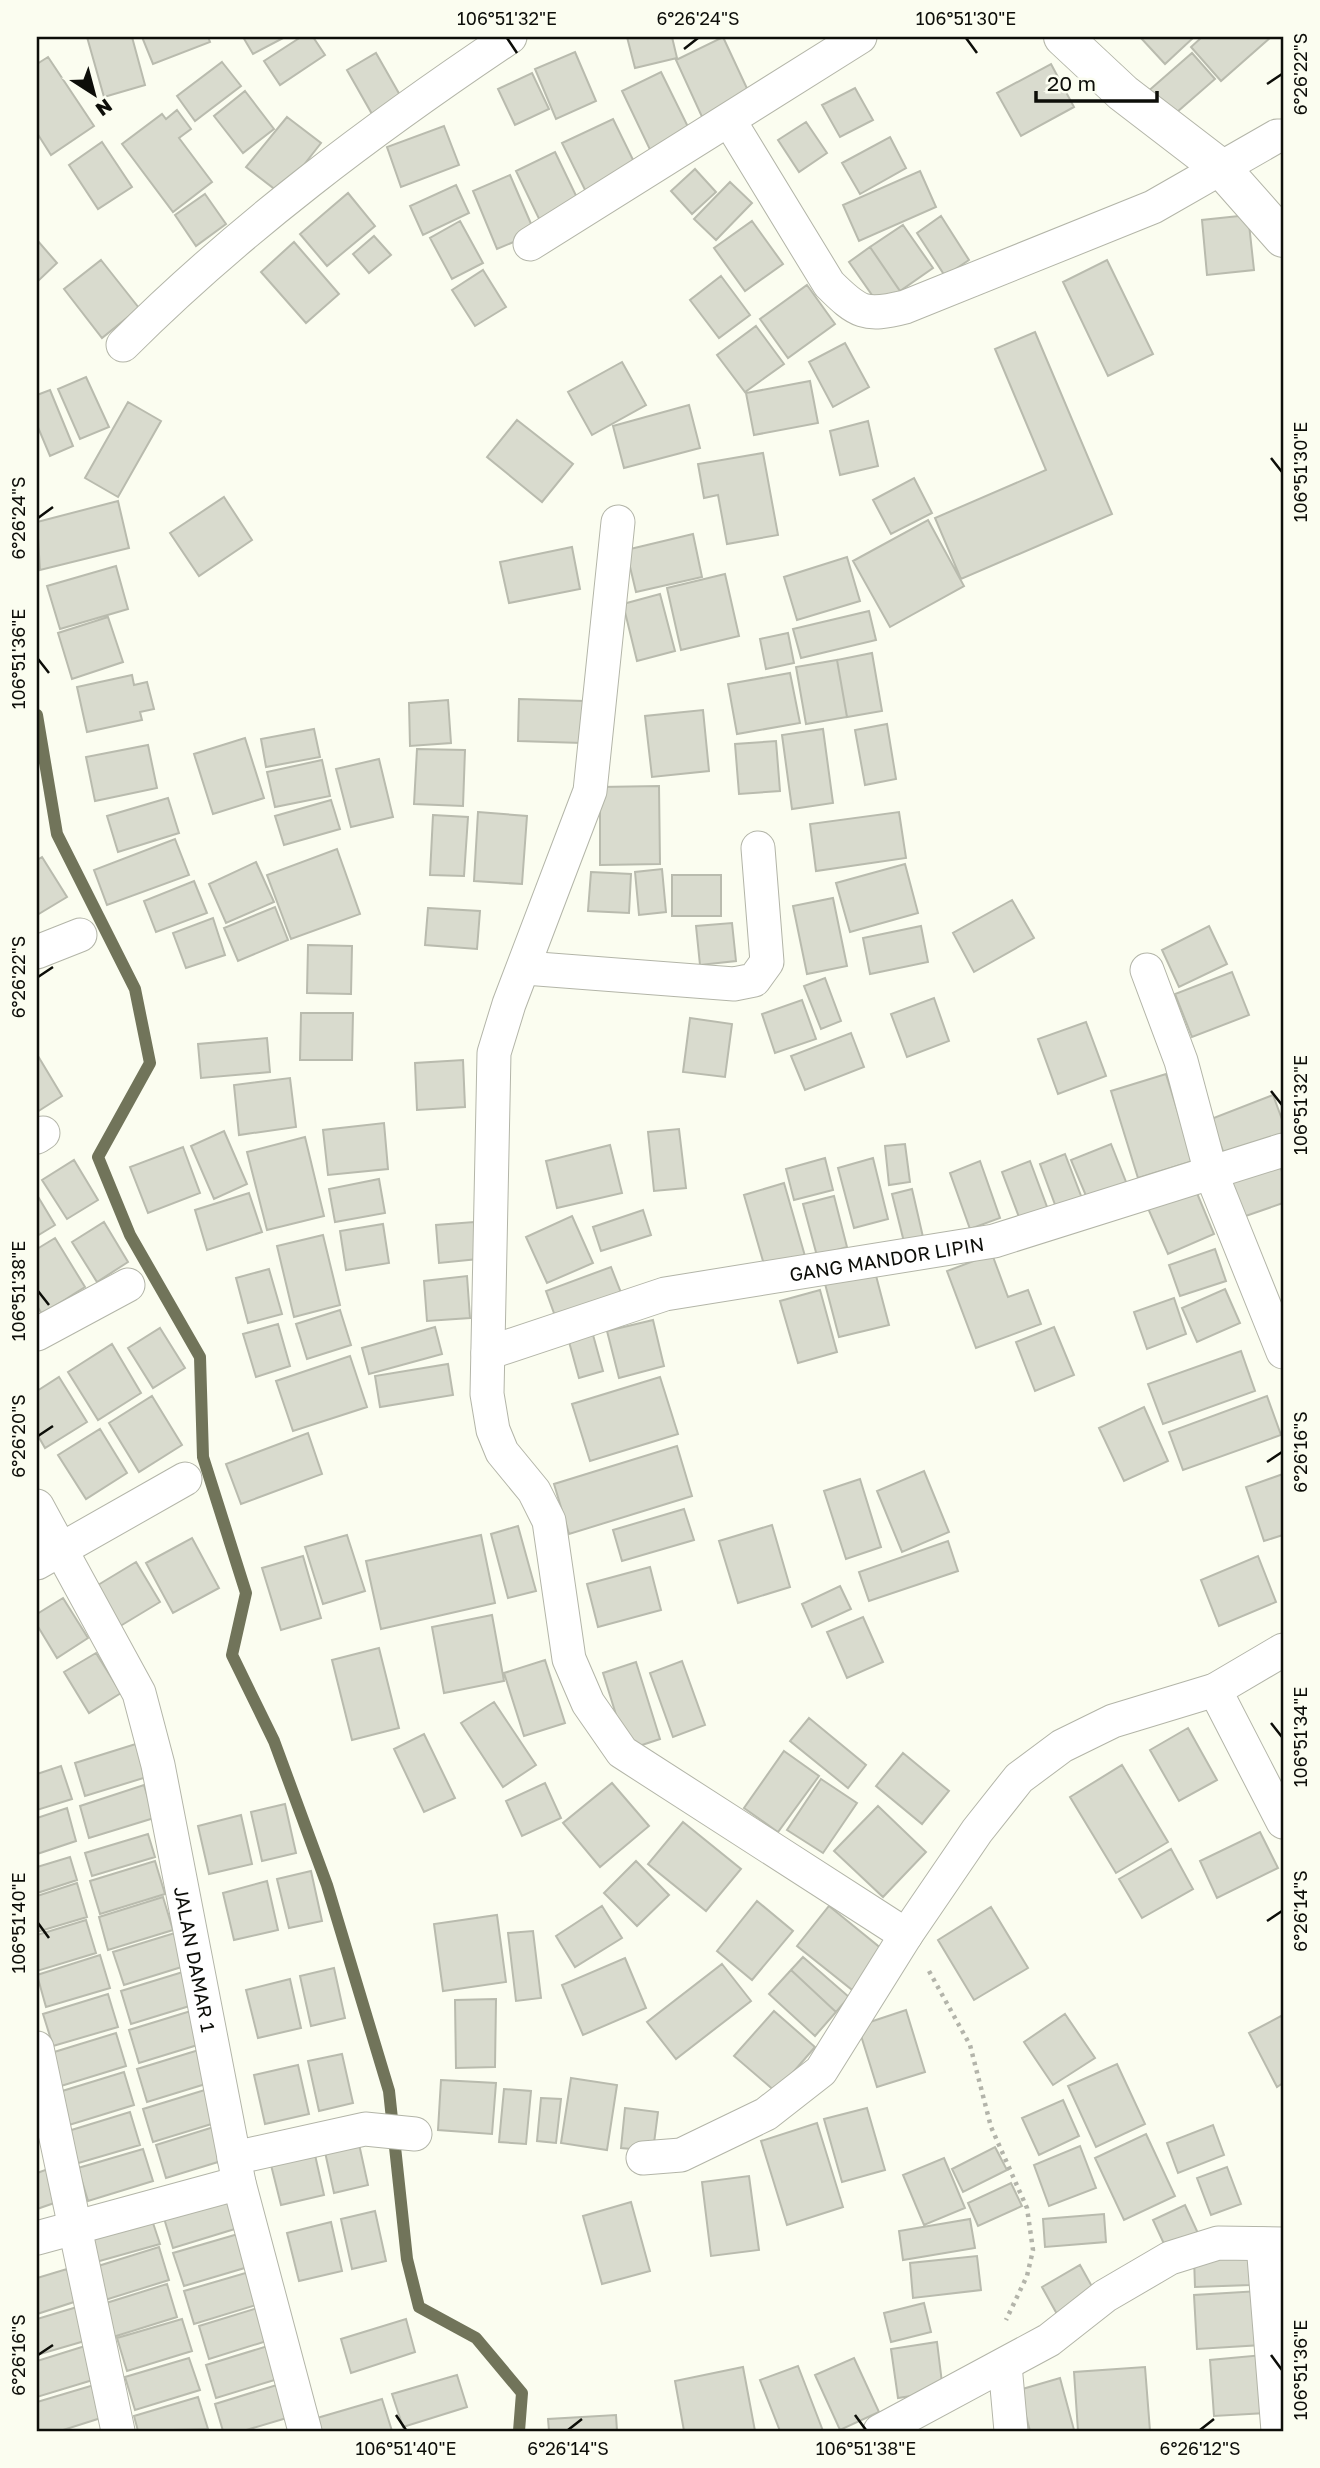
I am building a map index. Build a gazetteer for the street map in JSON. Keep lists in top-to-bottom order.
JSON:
{
  "streets": {
    "street": ["GANG MANDOR LIPIN", "JALAN DAMAR 1"]
  },
  "scale_bar": "20 m",
  "north": "bottom right",
  "coordinates": [
    "106°51'32\"E",
    "6°26'24\"S",
    "106°51'30\"E",
    "6°26'22\"S",
    "106°51'36\"E",
    "106°51'38\"E",
    "6°26'20\"S",
    "6°26'16\"S",
    "106°51'34\"E",
    "6°26'14\"S",
    "106°51'40\"E",
    "6°26'12\"S"
  ]
}
